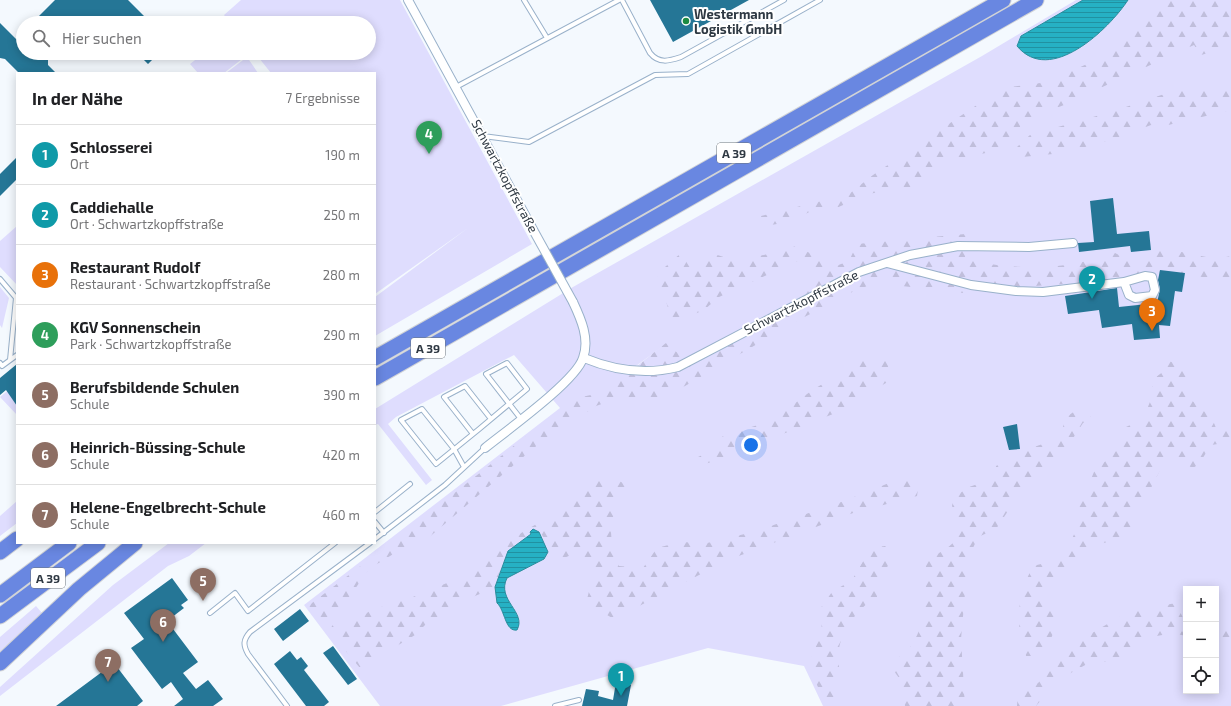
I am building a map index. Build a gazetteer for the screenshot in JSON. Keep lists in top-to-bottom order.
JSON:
{
  "streets": {
    "highway": ["A 39"],
    "street": ["Schwartzkopffstraße"]
  },
  "places": ["Westermann Logistik GmbH"],
  "page": {
    "search": "Hier suchen",
    "heading": ["In der Nähe", "7 Ergebnisse"],
    "pins": [
      "4",
      "2",
      "3",
      "5",
      "6",
      "7",
      "1"
    ],
    "list": [
      {
        "mark": "1",
        "name": "Schlosserei",
        "note": "Ort",
        "value": "190 m"
      },
      {
        "mark": "2",
        "name": "Caddiehalle",
        "note": "Ort · Schwartzkopffstraße",
        "value": "250 m"
      },
      {
        "mark": "3",
        "name": "Restaurant Rudolf",
        "note": "Restaurant · Schwartzkopffstraße",
        "value": "280 m"
      },
      {
        "mark": "4",
        "name": "KGV Sonnenschein",
        "note": "Park · Schwartzkopffstraße",
        "value": "290 m"
      },
      {
        "mark": "5",
        "name": "Berufsbildende Schulen",
        "note": "Schule",
        "value": "390 m"
      },
      {
        "mark": "6",
        "name": "Heinrich-Büssing-Schule",
        "note": "Schule",
        "value": "420 m"
      },
      {
        "mark": "7",
        "name": "Helene-Engelbrecht-Schule",
        "note": "Schule",
        "value": "460 m"
      }
    ],
    "map_buttons": ["+", "−"]
  }
}
